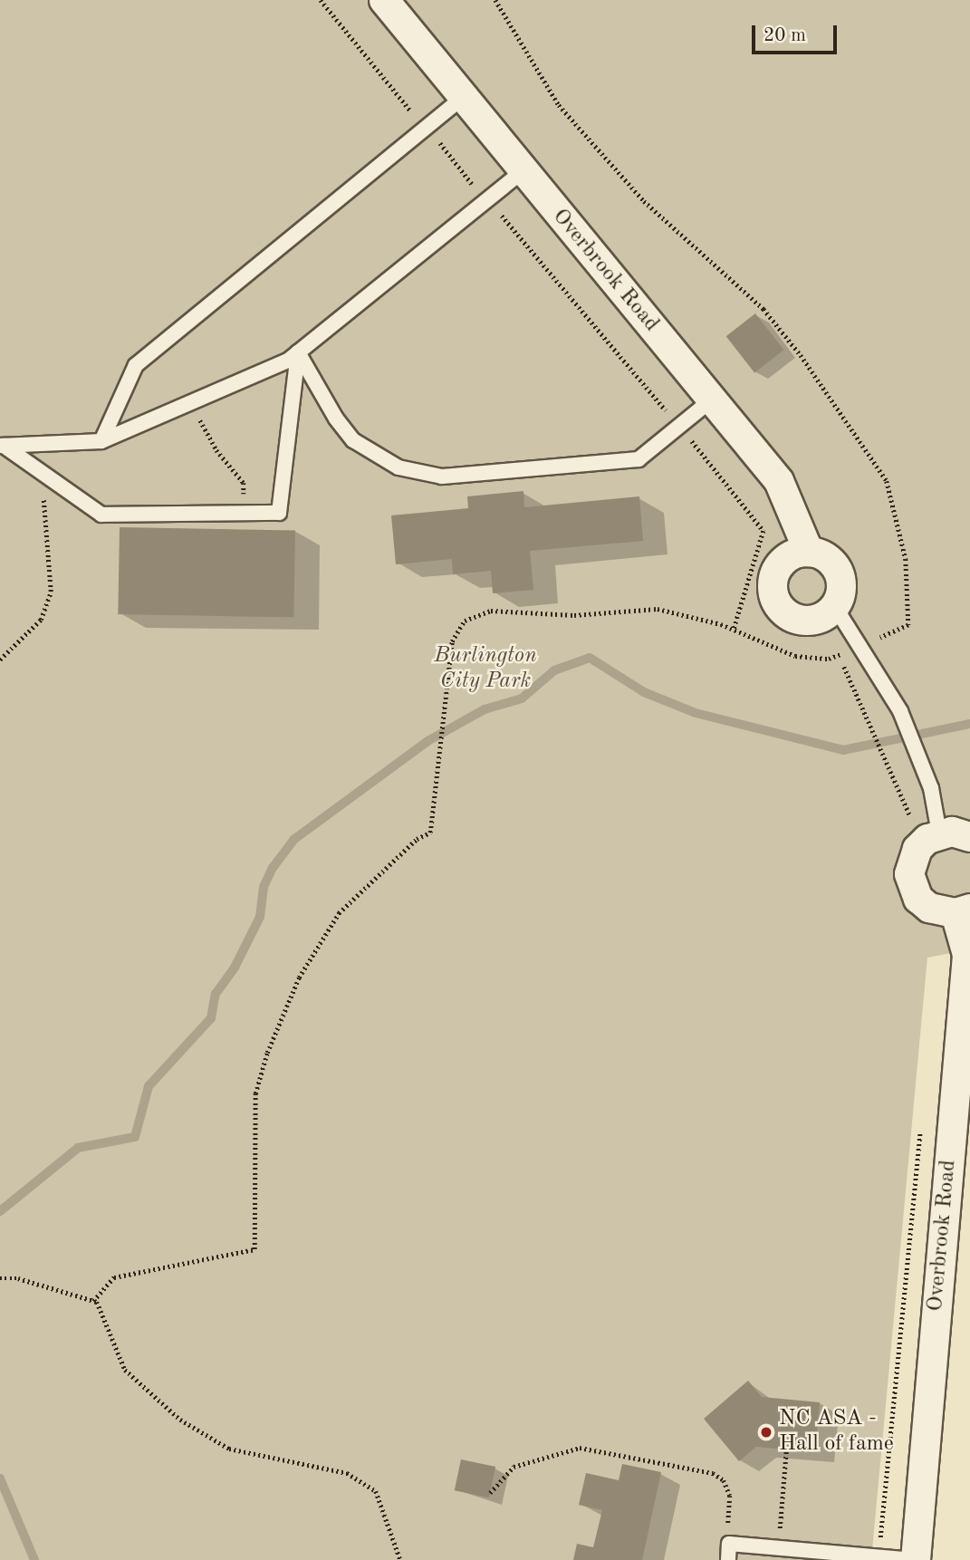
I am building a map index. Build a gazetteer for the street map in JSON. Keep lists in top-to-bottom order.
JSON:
{
  "streets": {
    "street": ["Overbrook Road"]
  },
  "parks": ["Burlington City Park"],
  "places": ["NC ASA - Hall of fame"],
  "scale_bar": "20 m"
}
